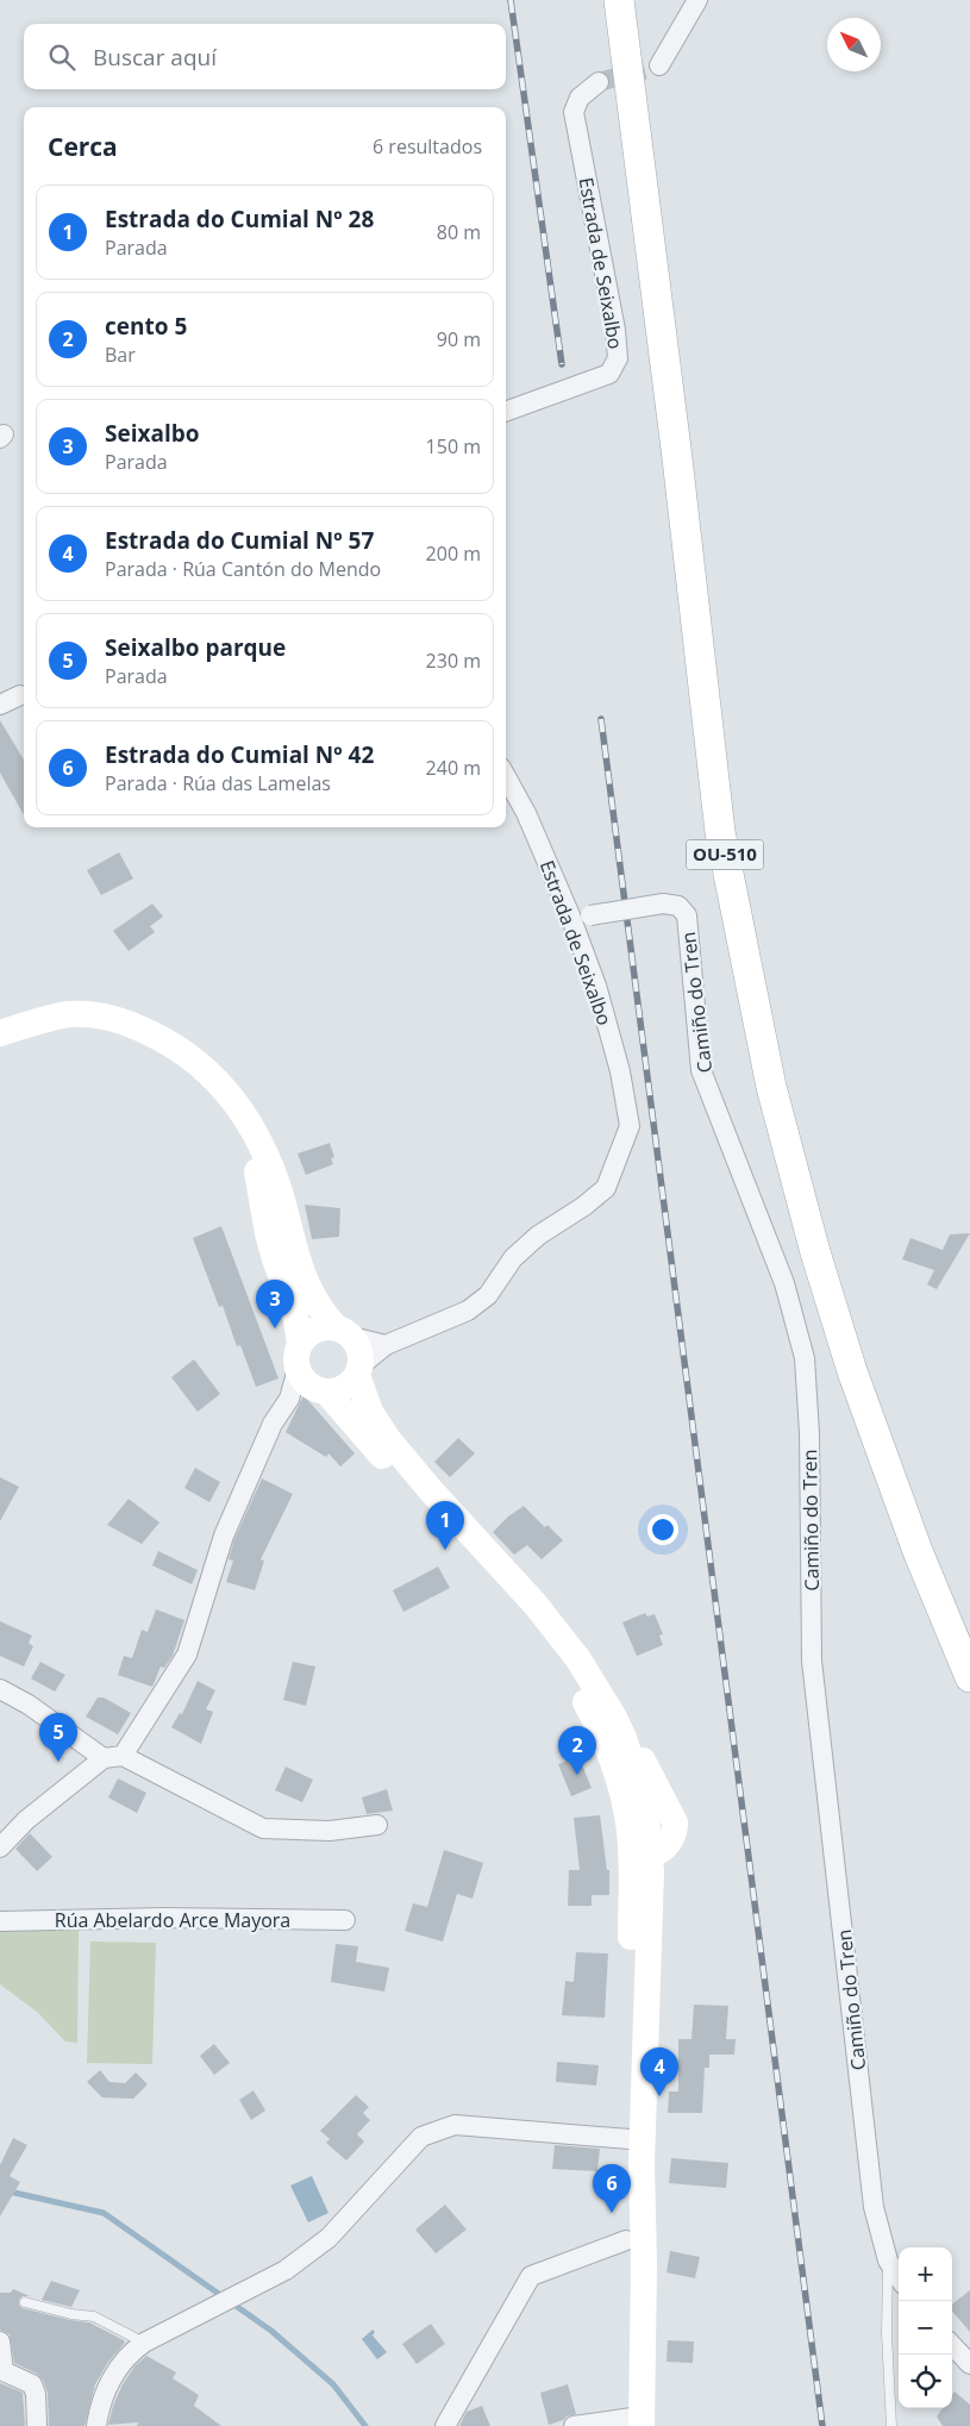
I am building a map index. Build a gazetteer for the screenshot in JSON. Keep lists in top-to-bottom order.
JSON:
{
  "streets": {
    "main road": ["OU-510"],
    "street": ["Estrada de Seixalbo", "Camiño do Tren", "Rúa Abelardo Arce Mayora"]
  },
  "crossings": [
    ["Estrada de Seixalbo", "Camiño do Tren"]
  ],
  "north": "top left",
  "page": {
    "search": "Buscar aquí",
    "heading": ["Cerca", "6 resultados"],
    "list": [
      {
        "mark": "1",
        "name": "Estrada do Cumial Nº 28",
        "note": "Parada",
        "value": "80 m"
      },
      {
        "mark": "2",
        "name": "cento 5",
        "note": "Bar",
        "value": "90 m"
      },
      {
        "mark": "3",
        "name": "Seixalbo",
        "note": "Parada",
        "value": "150 m"
      },
      {
        "mark": "4",
        "name": "Estrada do Cumial Nº 57",
        "note": "Parada · Rúa Cantón do Mendo",
        "value": "200 m"
      },
      {
        "mark": "5",
        "name": "Seixalbo parque",
        "note": "Parada",
        "value": "230 m"
      },
      {
        "mark": "6",
        "name": "Estrada do Cumial Nº 42",
        "note": "Parada · Rúa das Lamelas",
        "value": "240 m"
      }
    ],
    "pins": [
      "3",
      "1",
      "5",
      "2",
      "4",
      "6"
    ],
    "map_buttons": ["+", "−"]
  }
}
